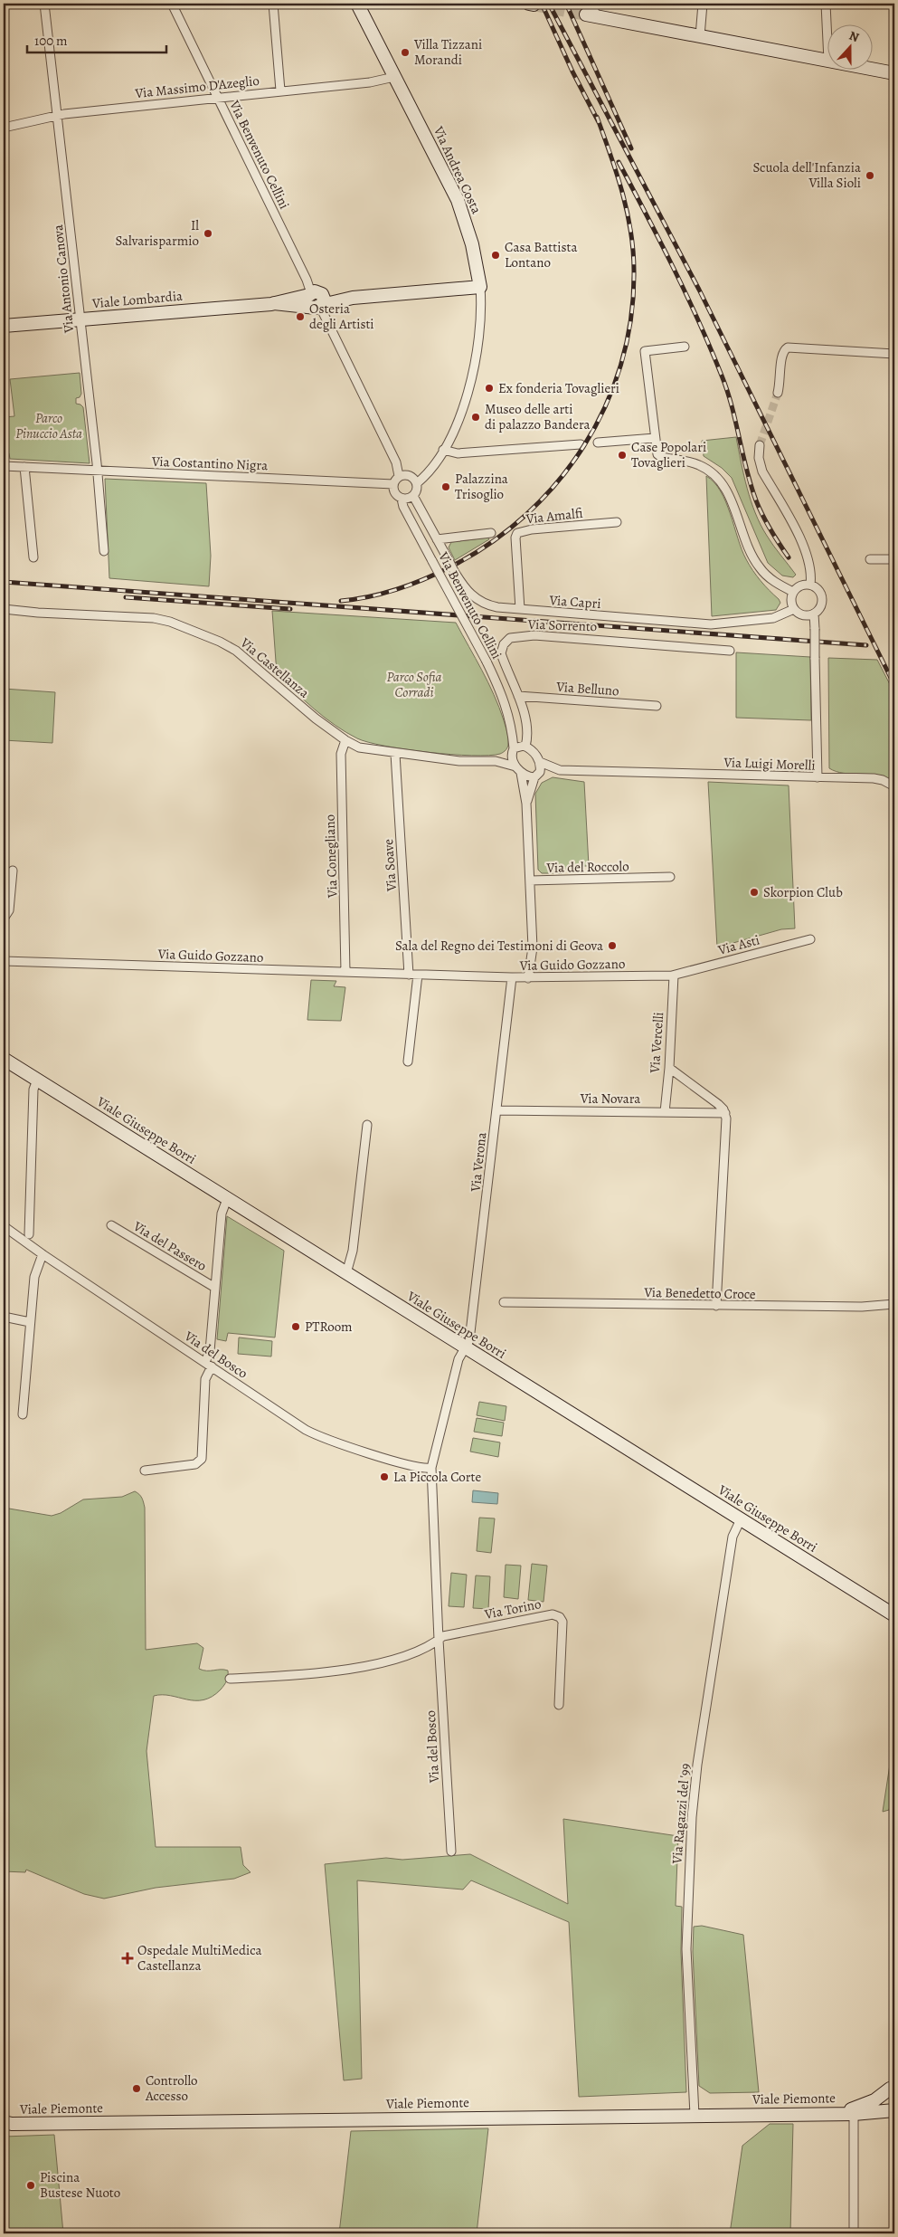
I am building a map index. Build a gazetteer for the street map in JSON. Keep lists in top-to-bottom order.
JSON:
{
  "streets": {
    "street": [
      "Via Massimo D'Azeglio",
      "Via Benvenuto Cellini",
      "Via Andrea Costa",
      "Via Antonio Canova",
      "Viale Lombardia",
      "Via Costantino Nigra",
      "Via Amalfi",
      "Via Capri",
      "Via Sorrento",
      "Via Castellanza",
      "Via Belluno",
      "Via Luigi Morelli",
      "Via Conegliano",
      "Via Soave",
      "Via del Roccolo",
      "Via Asti",
      "Via Guido Gozzano",
      "Via Vercelli",
      "Via Novara",
      "Viale Giuseppe Borri",
      "Via Verona",
      "Via del Passero",
      "Via Benedetto Croce",
      "Via del Bosco",
      "Via Torino",
      "Via Ragazzi del '99",
      "Viale Piemonte"
    ]
  },
  "crossings": [
    ["Via Massimo D'Azeglio", "Via Benvenuto Cellini"],
    ["Via Massimo D'Azeglio", "Via Andrea Costa"],
    ["Via Massimo D'Azeglio", "Via Antonio Canova"],
    ["Via Benvenuto Cellini", "Via Andrea Costa"],
    ["Via Benvenuto Cellini", "Viale Lombardia"],
    ["Via Benvenuto Cellini", "Via Costantino Nigra"],
    ["Via Benvenuto Cellini", "Via Capri"],
    ["Via Benvenuto Cellini", "Via Sorrento"],
    ["Via Benvenuto Cellini", "Via Castellanza"],
    ["Via Benvenuto Cellini", "Via del Roccolo"],
    ["Via Andrea Costa", "Viale Lombardia"],
    ["Via Andrea Costa", "Via Costantino Nigra"],
    ["Via Andrea Costa", "Via Capri"],
    ["Via Antonio Canova", "Viale Lombardia"],
    ["Via Antonio Canova", "Via Costantino Nigra"],
    ["Via Costantino Nigra", "Via Capri"],
    ["Via Amalfi", "Via Capri"],
    ["Via Sorrento", "Via Castellanza"],
    ["Via Sorrento", "Via Belluno"],
    ["Via Castellanza", "Via Conegliano"],
    ["Via Castellanza", "Via Soave"],
    ["Via Castellanza", "Via del Roccolo"],
    ["Via Conegliano", "Via Guido Gozzano"],
    ["Via Soave", "Via Guido Gozzano"],
    ["Via Asti", "Via Guido Gozzano"],
    ["Via Asti", "Via Vercelli"],
    ["Via Guido Gozzano", "Via Vercelli"],
    ["Via Guido Gozzano", "Via Verona"],
    ["Via Vercelli", "Via Novara"],
    ["Via Novara", "Via Verona"],
    ["Viale Giuseppe Borri", "Via Verona"],
    ["Viale Giuseppe Borri", "Via del Passero"],
    ["Viale Giuseppe Borri", "Via del Bosco"],
    ["Viale Giuseppe Borri", "Via Ragazzi del '99"],
    ["Via Verona", "Via del Bosco"],
    ["Via del Passero", "Via del Bosco"],
    ["Via del Bosco", "Via Torino"],
    ["Via Ragazzi del '99", "Viale Piemonte"]
  ],
  "parks": ["Parco Pinuccio Asta", "Parco Sofia Corradi"],
  "places": {
    "other": [
      "Villa Tizzani Morandi",
      "Scuola dell'Infanzia Villa Sioli",
      "Il Salvarisparmio",
      "Casa Battista Lontano",
      "Osteria degli Artisti",
      "Ex fonderia Tovaglieri",
      "Museo delle arti di palazzo Bandera",
      "Case Popolari Tovaglieri",
      "Palazzina Trisoglio",
      "Skorpion Club",
      "Sala del Regno dei Testimoni di Geova",
      "PTRoom",
      "La Piccola Corte",
      "Controllo Accesso",
      "Piscina Bustese Nuoto"
    ],
    "health": ["Ospedale MultiMedica Castellanza"]
  },
  "scale_bar": "100 m",
  "north": "top"
}
